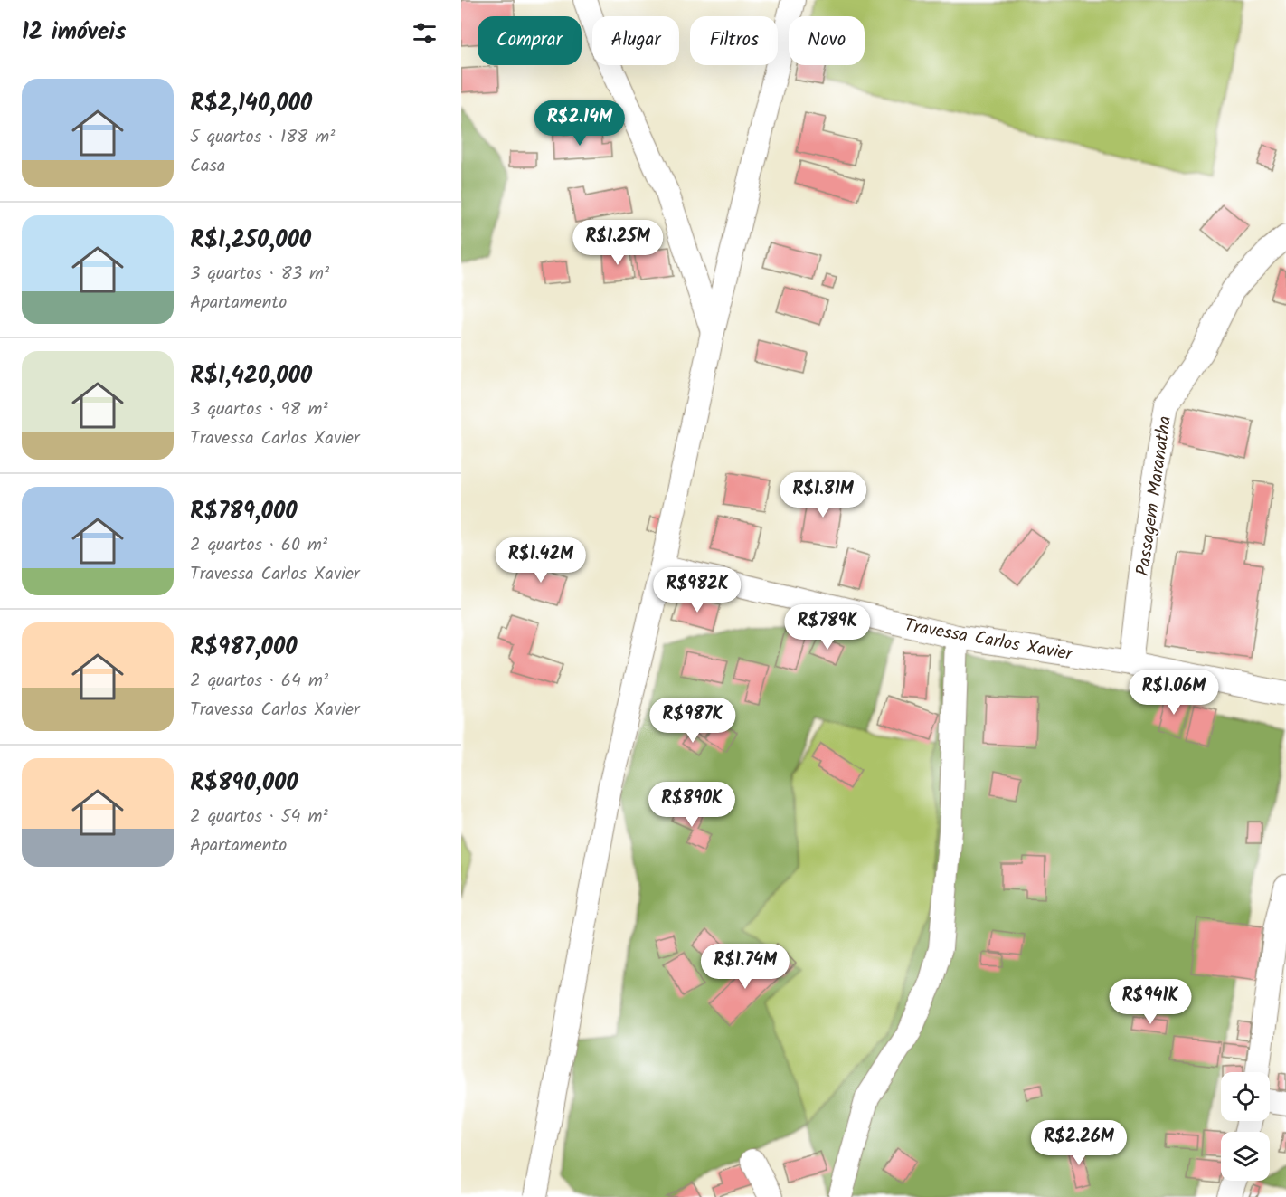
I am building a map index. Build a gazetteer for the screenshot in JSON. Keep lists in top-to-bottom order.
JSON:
{
  "streets": {
    "street": ["Passagem Maranatha", "Travessa Carlos Xavier"]
  },
  "crossings": [
    ["Passagem Maranatha", "Travessa Carlos Xavier"]
  ],
  "page": {
    "heading": "12 imóveis",
    "chip": [
      "Comprar",
      "Alugar",
      "Filtros",
      "Novo"
    ],
    "list": [
      {
        "name": "R$2,140,000",
        "note": "5 quartos · 188 m² · Casa"
      },
      {
        "name": "R$1,250,000",
        "note": "3 quartos · 83 m² · Apartamento"
      },
      {
        "name": "R$1,420,000",
        "note": "3 quartos · 98 m² · Travessa Carlos Xavier"
      },
      {
        "name": "R$789,000",
        "note": "2 quartos · 60 m² · Travessa Carlos Xavier"
      },
      {
        "name": "R$987,000",
        "note": "2 quartos · 64 m² · Travessa Carlos Xavier"
      },
      {
        "name": "R$890,000",
        "note": "2 quartos · 54 m² · Apartamento"
      }
    ],
    "price": [
      "R$2.14M",
      "R$1.25M",
      "R$1.81M",
      "R$1.42M",
      "R$982K",
      "R$789K",
      "R$1.06M",
      "R$987K",
      "R$890K",
      "R$1.74M",
      "R$941K",
      "R$2.26M"
    ]
  }
}
